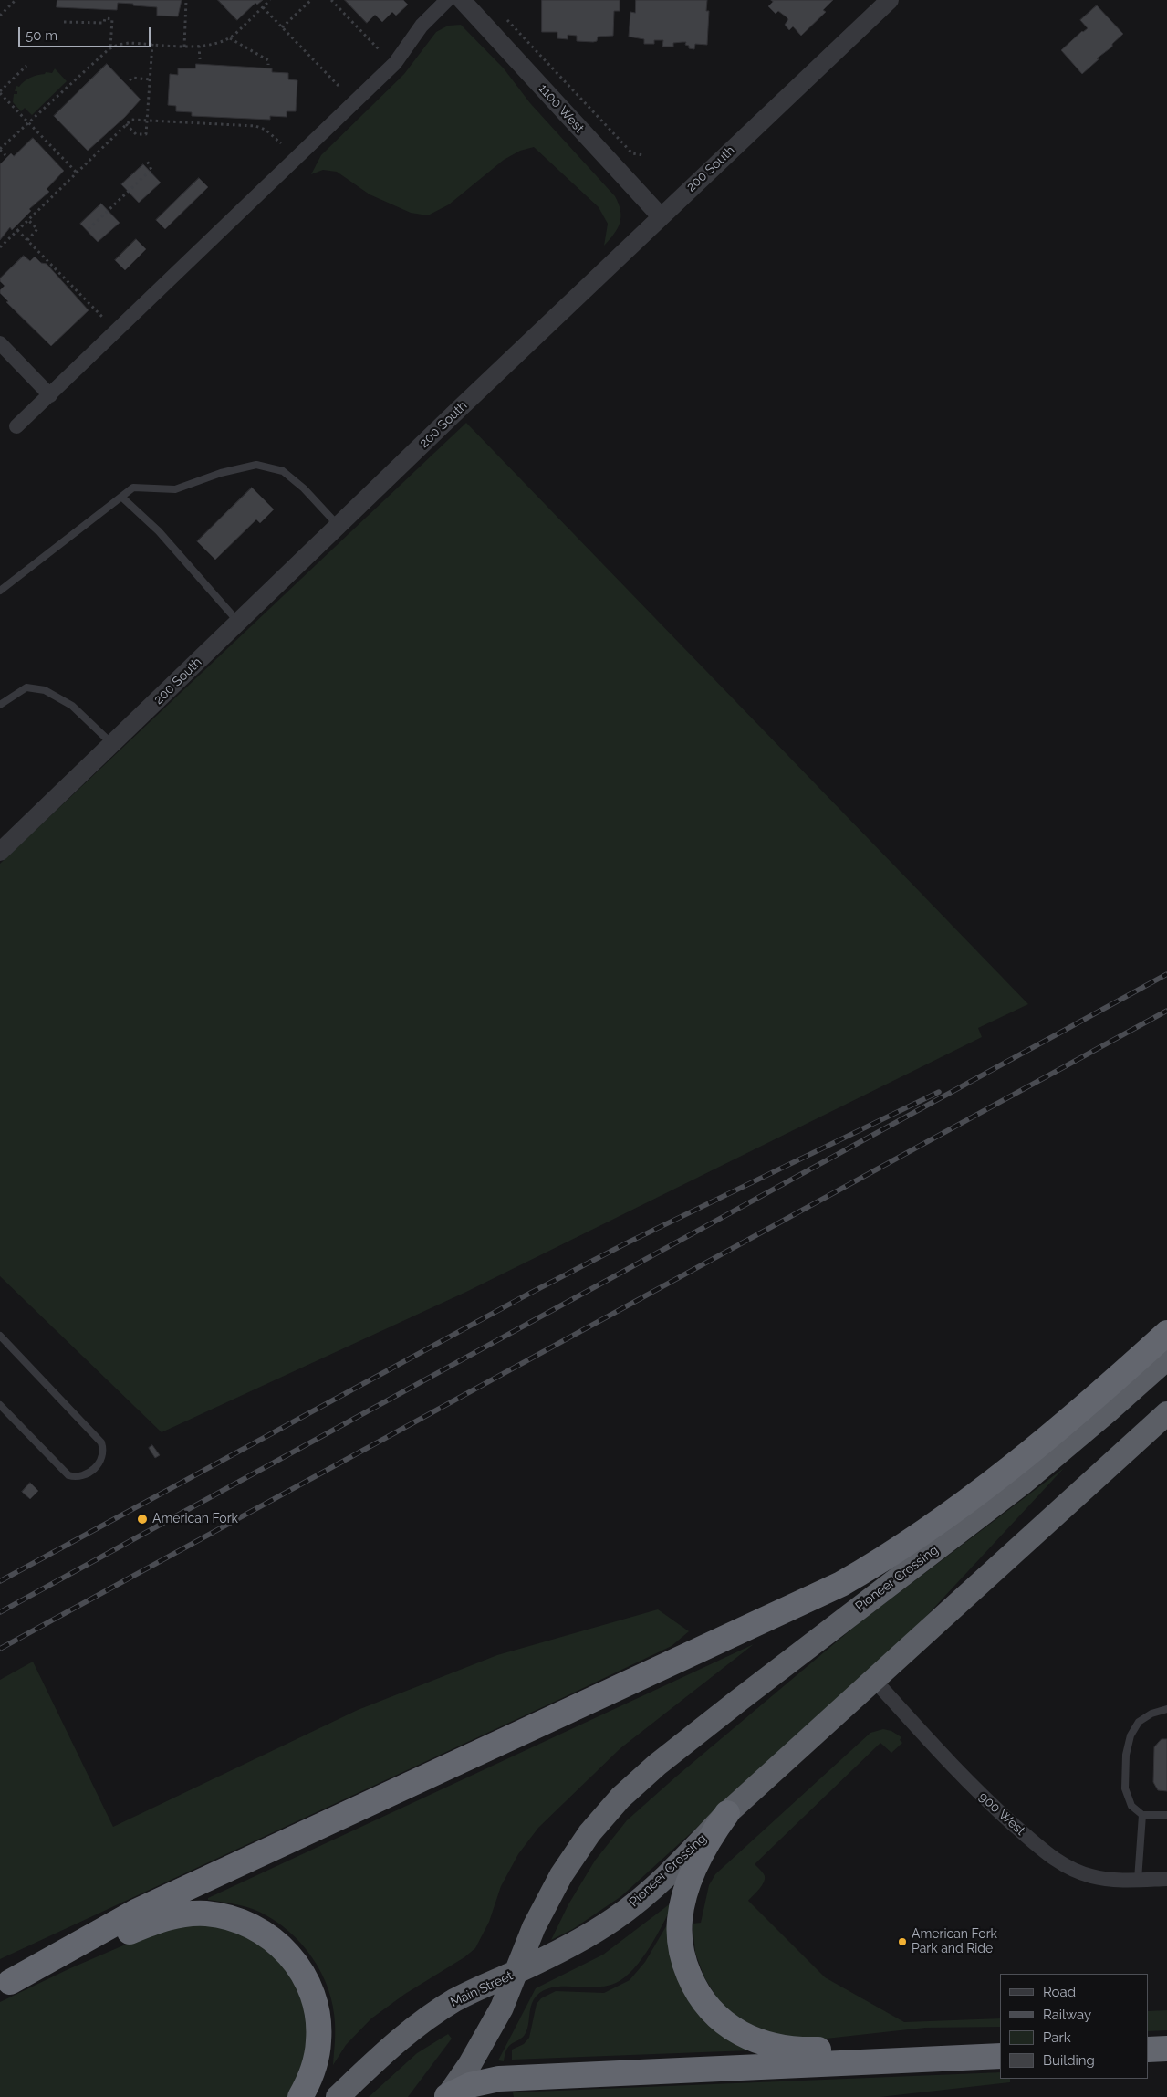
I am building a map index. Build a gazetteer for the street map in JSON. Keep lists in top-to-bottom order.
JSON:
{
  "streets": {
    "highway": ["Pioneer Crossing", "Main Street"],
    "street": ["1100 West", "200 South", "900 West"]
  },
  "crossings": [
    ["1100 West", "200 South"],
    ["Pioneer Crossing", "900 West"],
    ["Pioneer Crossing", "Main Street"]
  ],
  "places": ["American Fork", "American Fork Park and Ride"],
  "legend": [
    "Road",
    "Railway",
    "Park",
    "Building"
  ],
  "scale_bar": "50 m"
}
